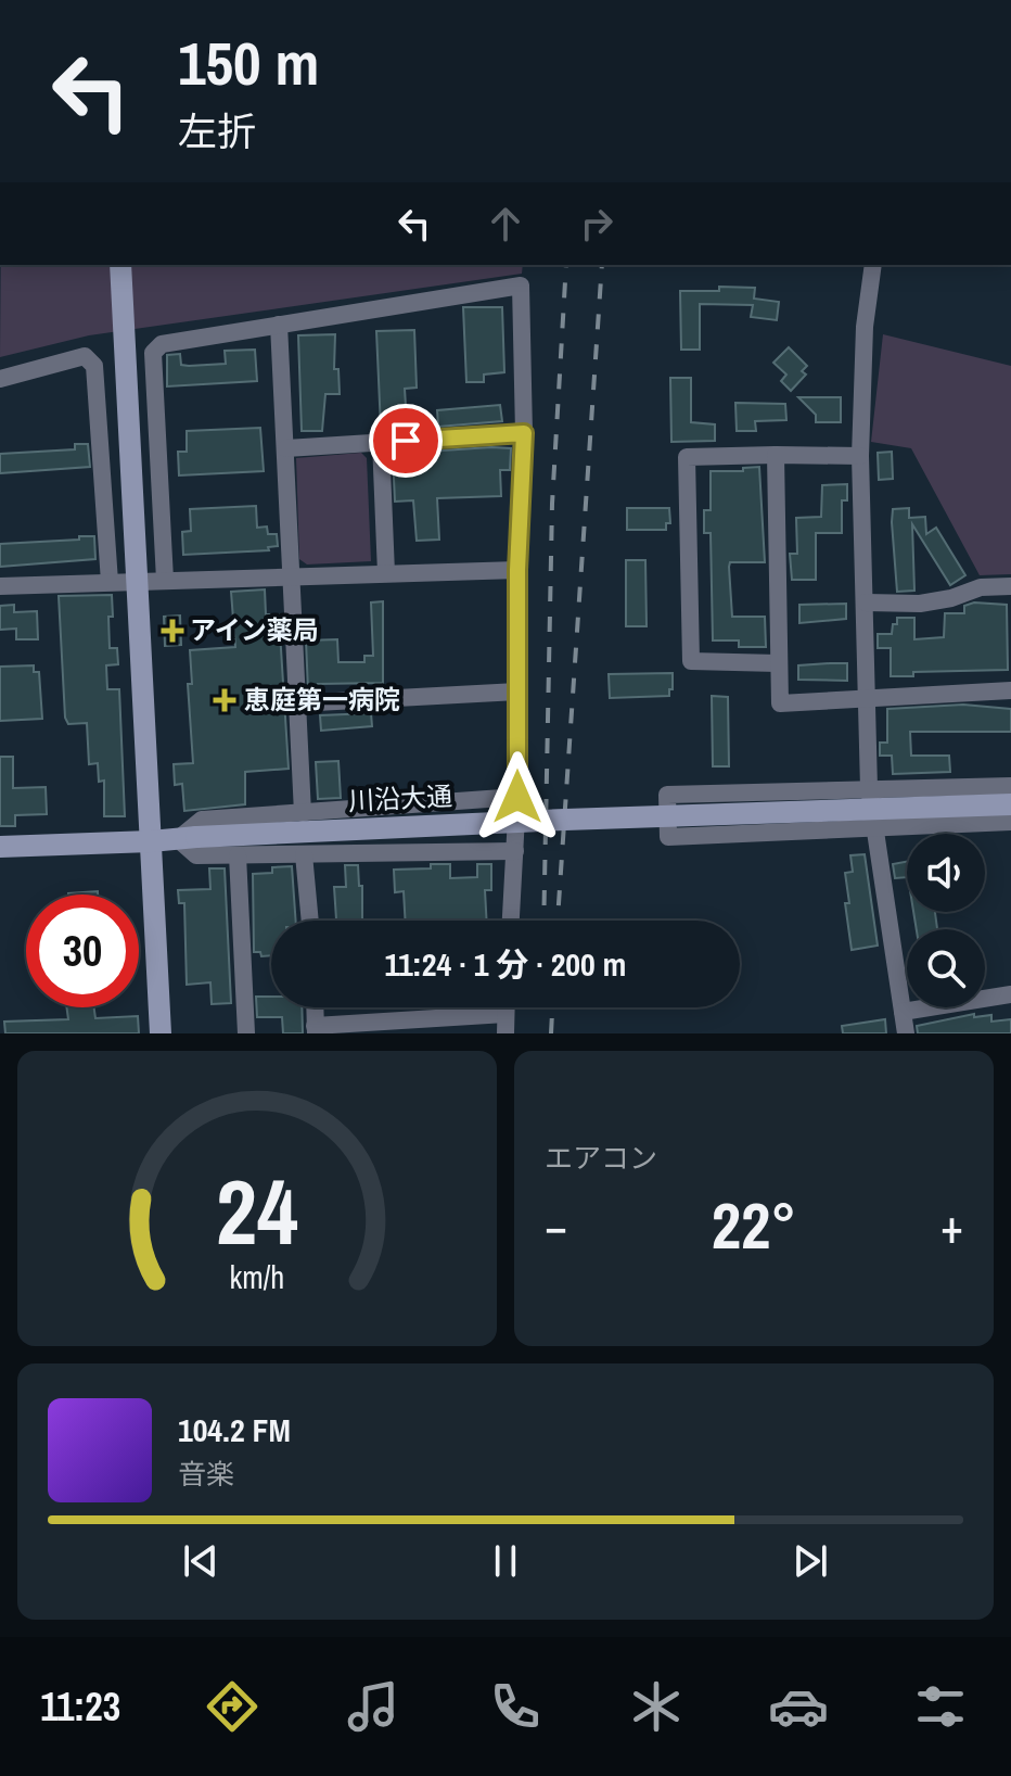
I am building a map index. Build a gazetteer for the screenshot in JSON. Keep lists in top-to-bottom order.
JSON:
{
  "streets": {
    "street": ["川沿大通"]
  },
  "places": {
    "health": ["アイン薬局", "恵庭第一病院"]
  },
  "page": {
    "turn": ["150 m", "左折"],
    "limit": "30",
    "trip": "11:24 · 1 分 · 200 m",
    "tile": "エアコン",
    "heat": ["−", "22°", "+"],
    "song": ["104.2 FM", "音楽"],
    "tabs": "11:23",
    "gauge": ["24", "km/h"]
  }
}
